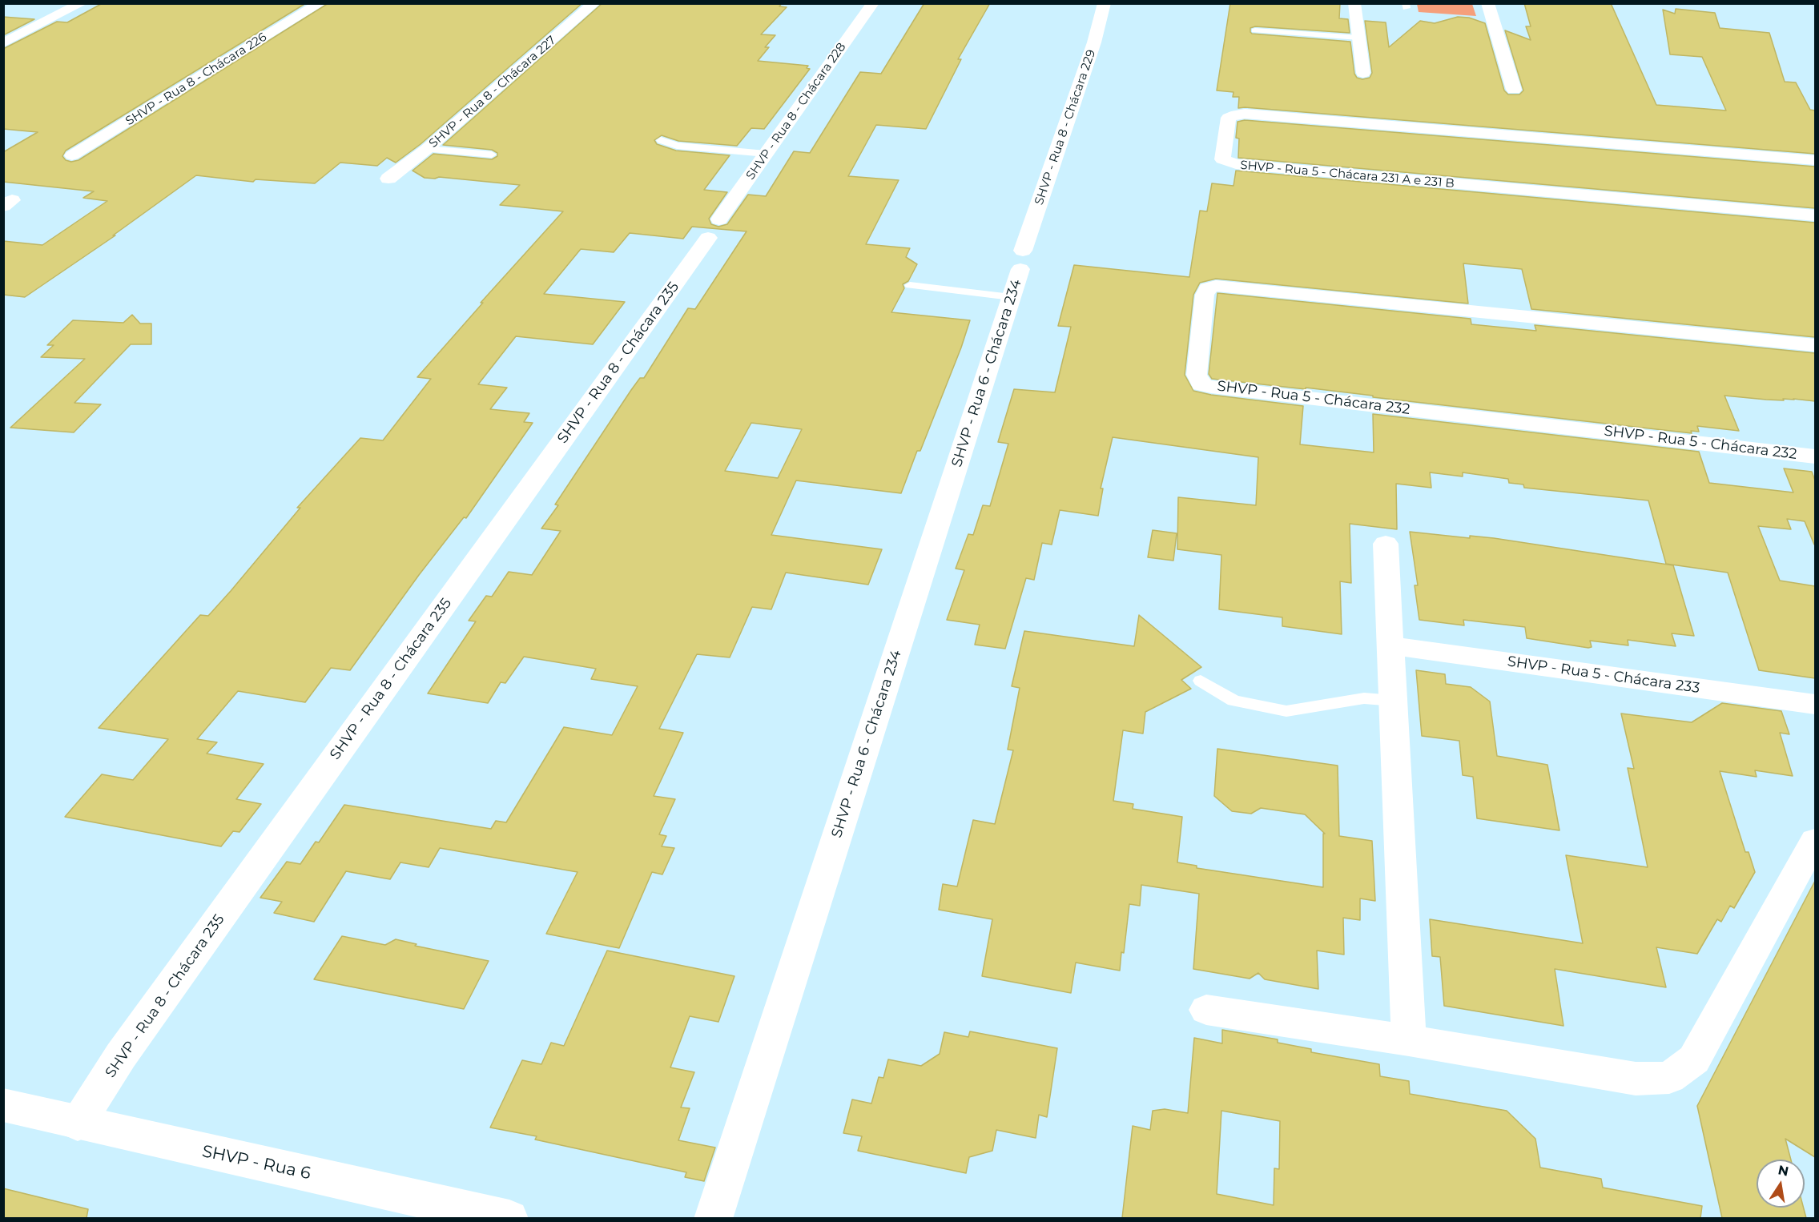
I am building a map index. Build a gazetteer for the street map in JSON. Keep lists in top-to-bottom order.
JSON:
{
  "streets": {
    "street": [
      "SHVP - Rua 8 - Chácara 226",
      "SHVP - Rua 8 - Chácara 227",
      "SHVP - Rua 8 - Chácara 228",
      "SHVP - Rua 8 - Chácara 229",
      "SHVP - Rua 5 - Chácara 231 A e 231 B",
      "SHVP - Rua 8 - Chácara 235",
      "SHVP - Rua 6 - Chácara 234",
      "SHVP - Rua 5 - Chácara 232",
      "SHVP - Rua 5 - Chácara 233",
      "SHVP - Rua 6"
    ]
  },
  "crossings": [
    ["SHVP - Rua 8 - Chácara 228", "SHVP - Rua 8 - Chácara 235"],
    ["SHVP - Rua 8 - Chácara 229", "SHVP - Rua 6 - Chácara 234"],
    ["SHVP - Rua 8 - Chácara 235", "SHVP - Rua 6"]
  ],
  "north": "top"
}
